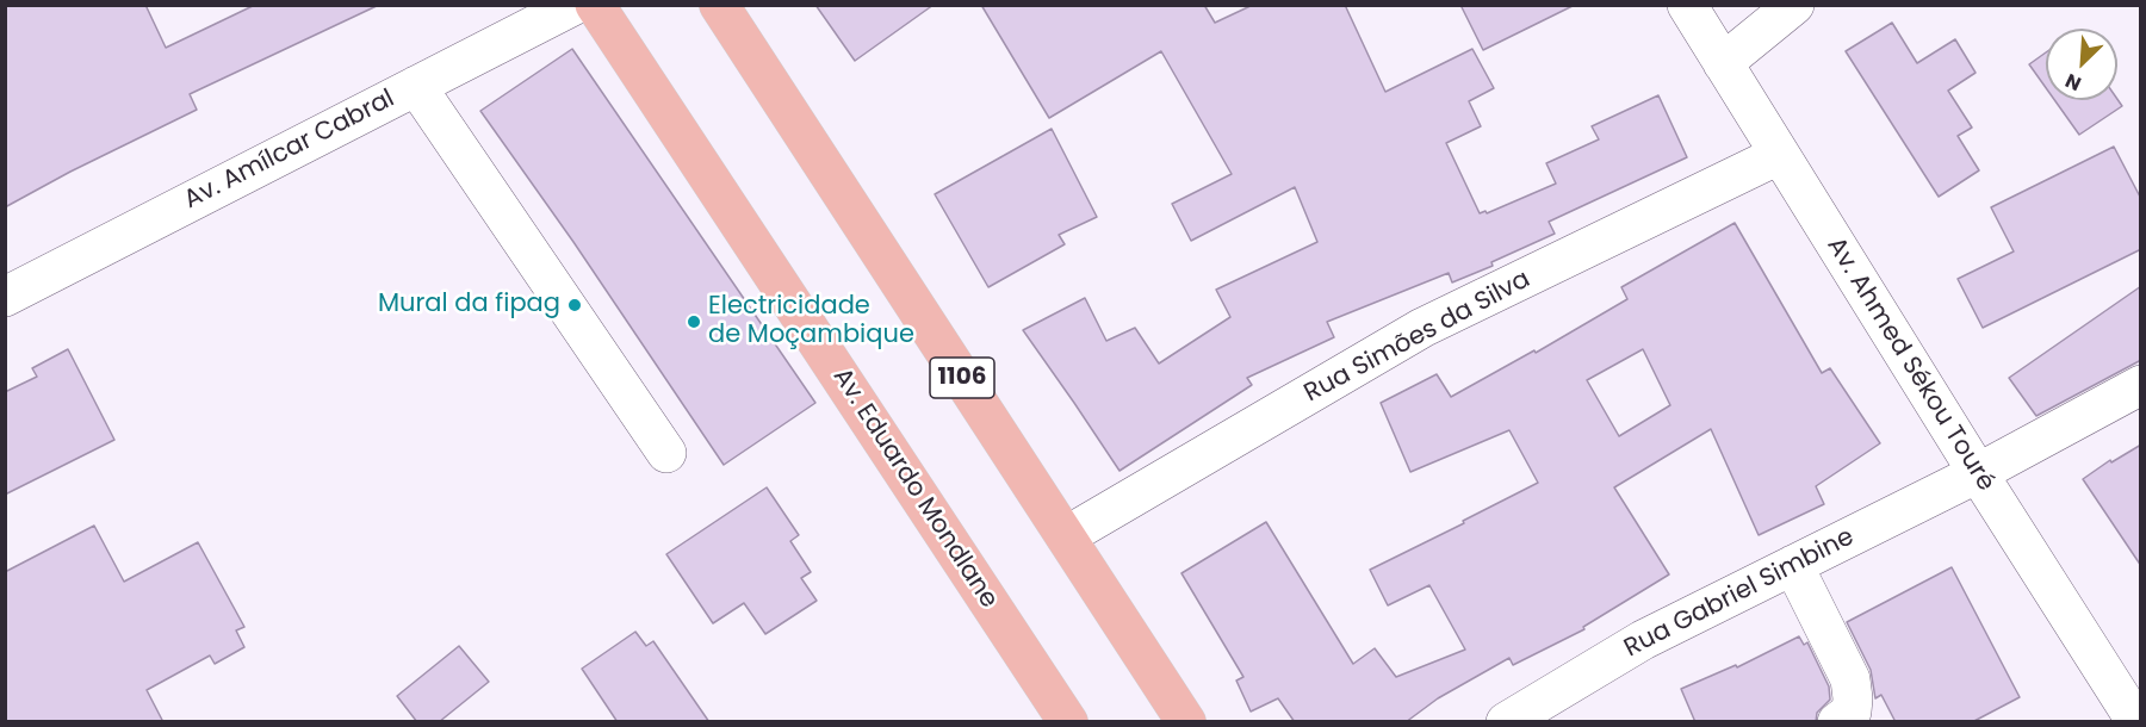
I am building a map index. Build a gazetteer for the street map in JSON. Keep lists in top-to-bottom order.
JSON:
{
  "streets": {
    "main road": ["1106", "Av. Eduardo Mondlane"],
    "street": [
      "Av. Amílcar Cabral",
      "Rua Simões da Silva",
      "Av. Ahmed Sékou Touré",
      "Rua Gabriel Simbine"
    ]
  },
  "crossings": [
    ["Rua Simões da Silva", "Av. Ahmed Sékou Touré"],
    ["Rua Simões da Silva", "1106"],
    ["Av. Ahmed Sékou Touré", "Rua Gabriel Simbine"]
  ],
  "places": ["Mural da fipag", "Electricidade de Moçambique"],
  "north": "bottom left"
}
